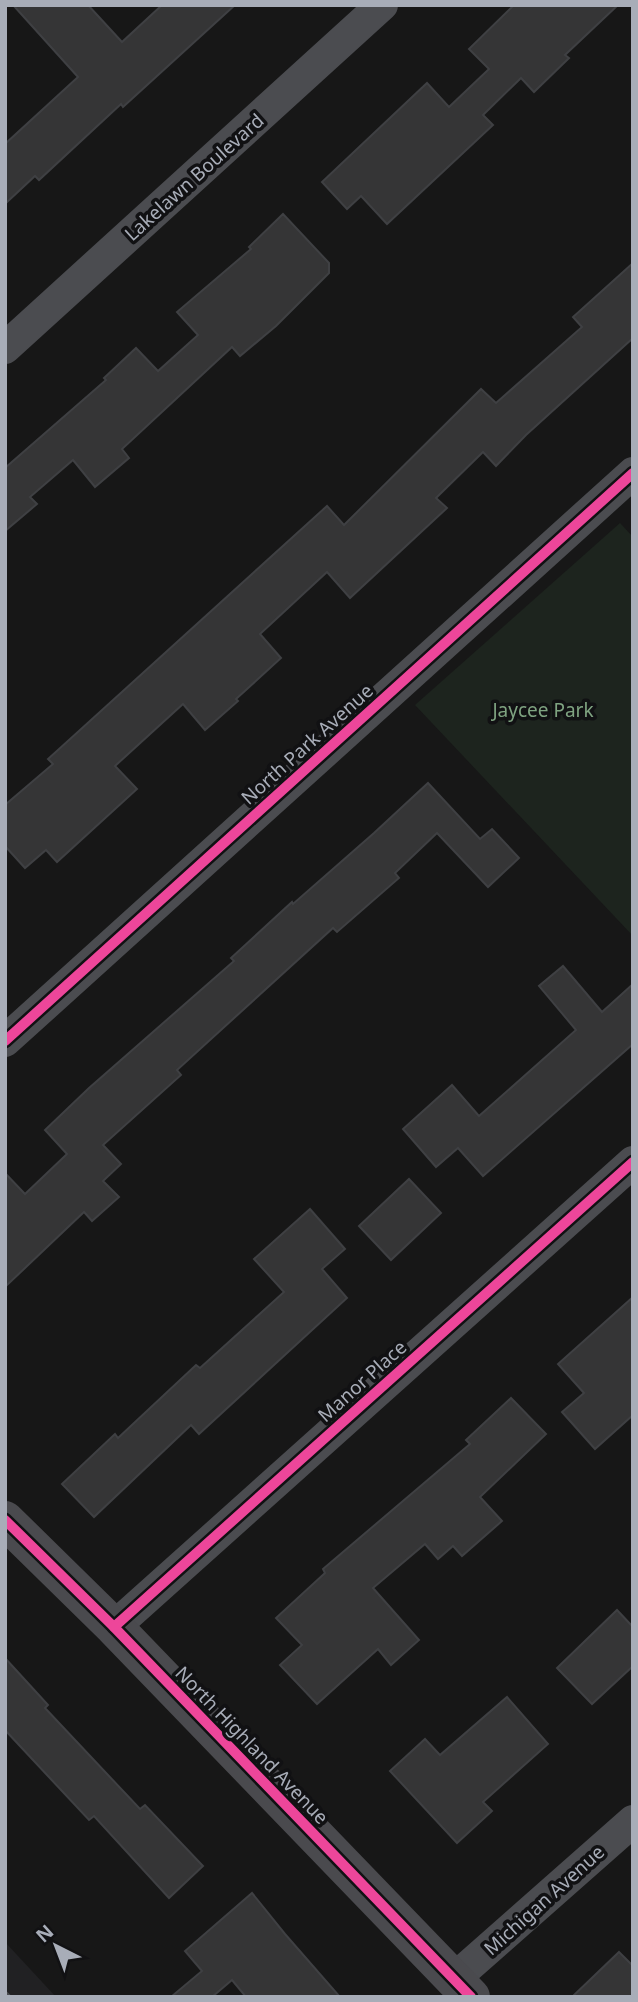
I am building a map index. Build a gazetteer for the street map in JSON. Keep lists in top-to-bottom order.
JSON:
{
  "streets": {
    "street": [
      "Lakelawn Boulevard",
      "North Park Avenue",
      "Manor Place",
      "North Highland Avenue",
      "Michigan Avenue"
    ]
  },
  "crossings": [
    ["Manor Place", "North Highland Avenue"],
    ["North Highland Avenue", "Michigan Avenue"]
  ],
  "parks": ["Jaycee Park"],
  "north": "top left"
}
